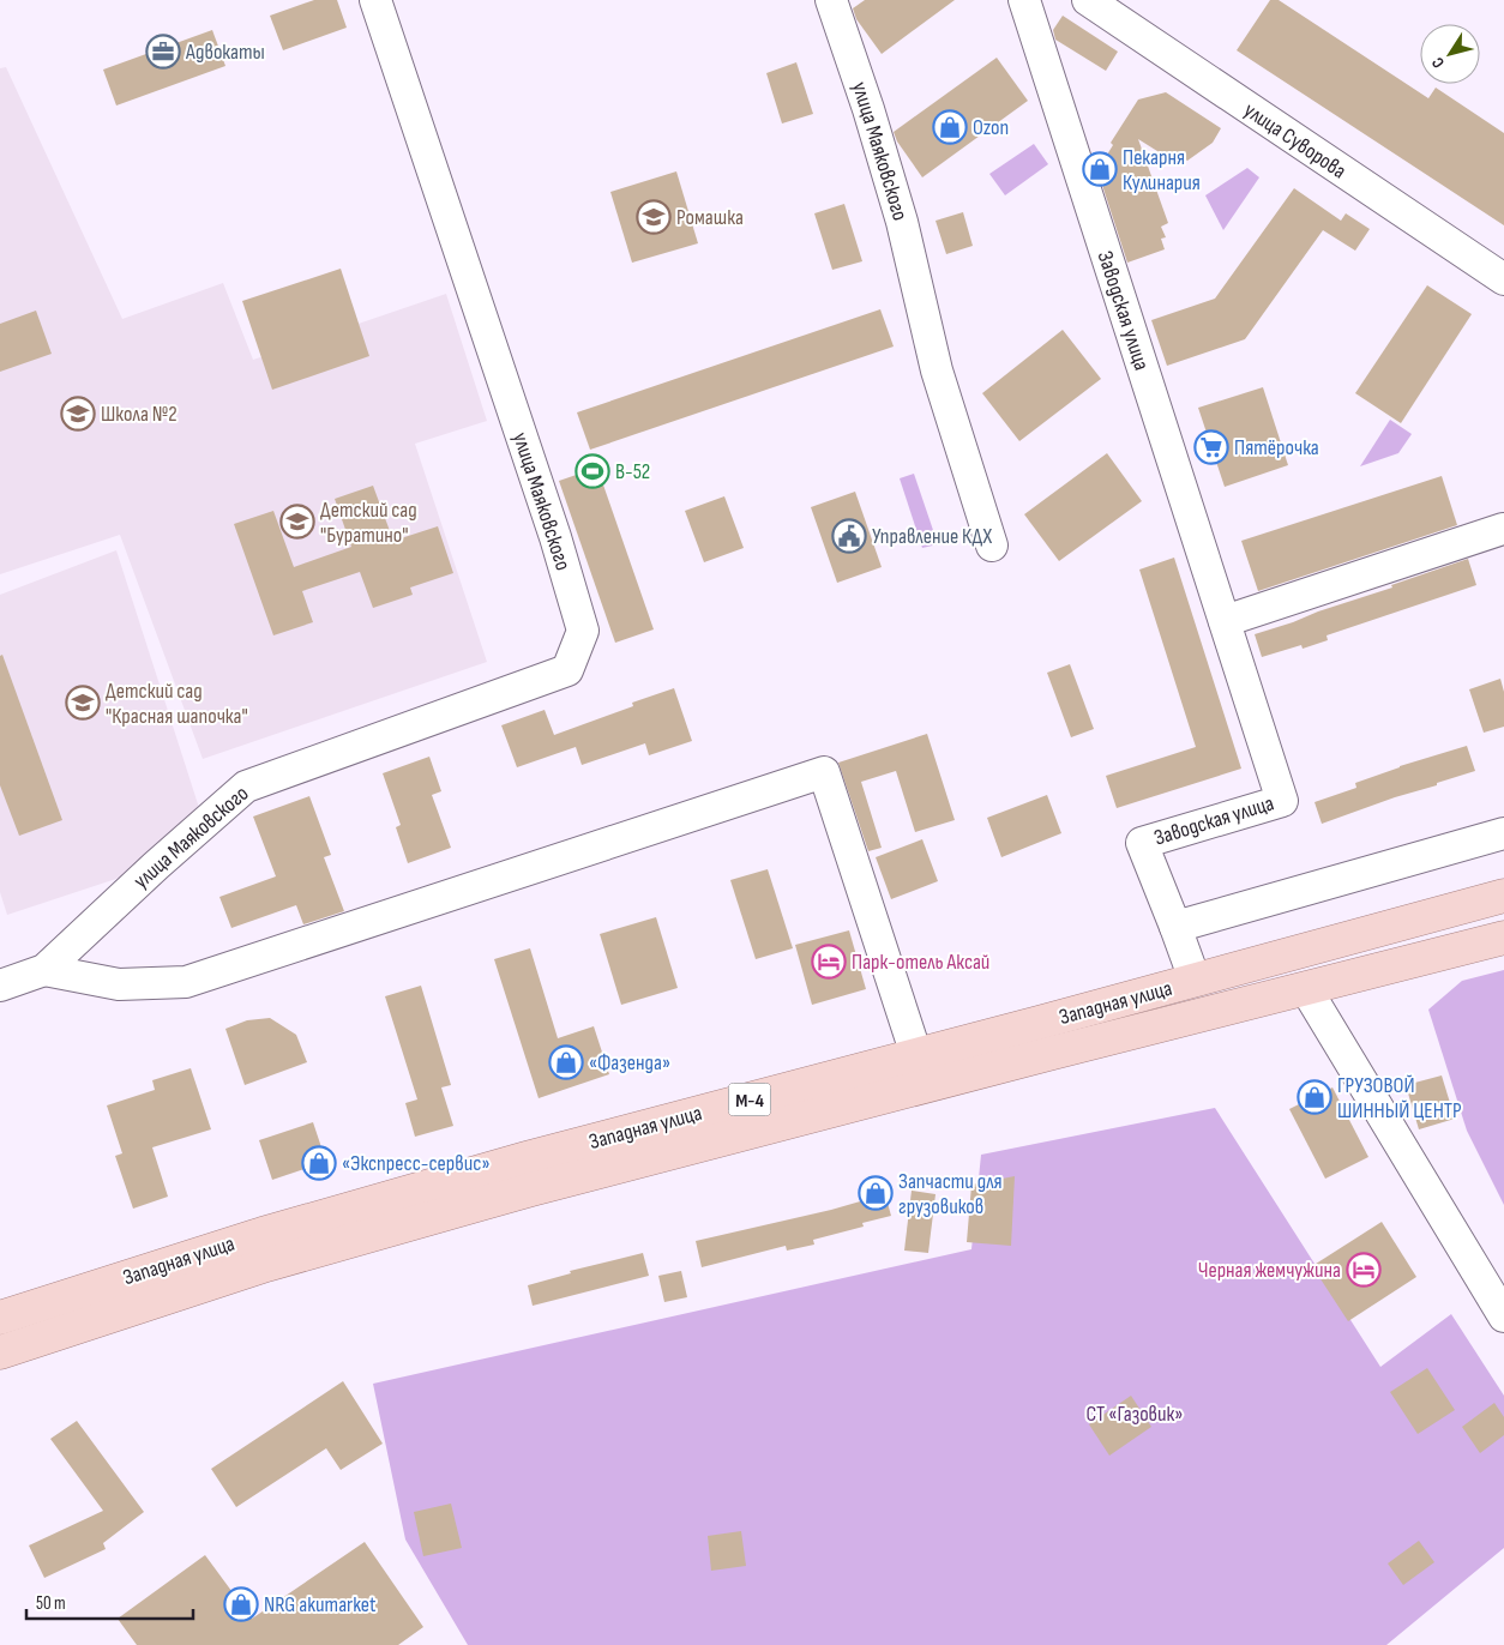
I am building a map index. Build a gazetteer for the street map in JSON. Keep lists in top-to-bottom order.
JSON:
{
  "streets": {
    "main road": ["Западная улица", "М-4"],
    "street": ["улица Суворова", "улица Маяковского", "Заводская улица"]
  },
  "crossings": [
    ["Заводская улица", "Западная улица"]
  ],
  "parks": ["СТ «Газовик»"],
  "places": {
    "office": ["Адвокаты"],
    "shop": [
      "Ozon",
      "Пекарня Кулинария",
      "«Фазенда»",
      "ГРУЗОВОЙ ШИННЫЙ ЦЕНТР",
      "«Экспресс-сервис»",
      "Запчасти для грузовиков",
      "NRG akumarket"
    ],
    "school or university": [
      "Ромашка",
      "Школа №2",
      "Детский сад \"Буратино\"",
      "Детский сад \"Красная шапочка\""
    ],
    "supermarket": ["Пятёрочка"],
    "sports": ["В-52"],
    "public building": ["Управление КДХ"],
    "hotel": ["Парк-отель Аксай", "Черная жемчужина"]
  },
  "scale_bar": "50 m",
  "north": "bottom left"
}
